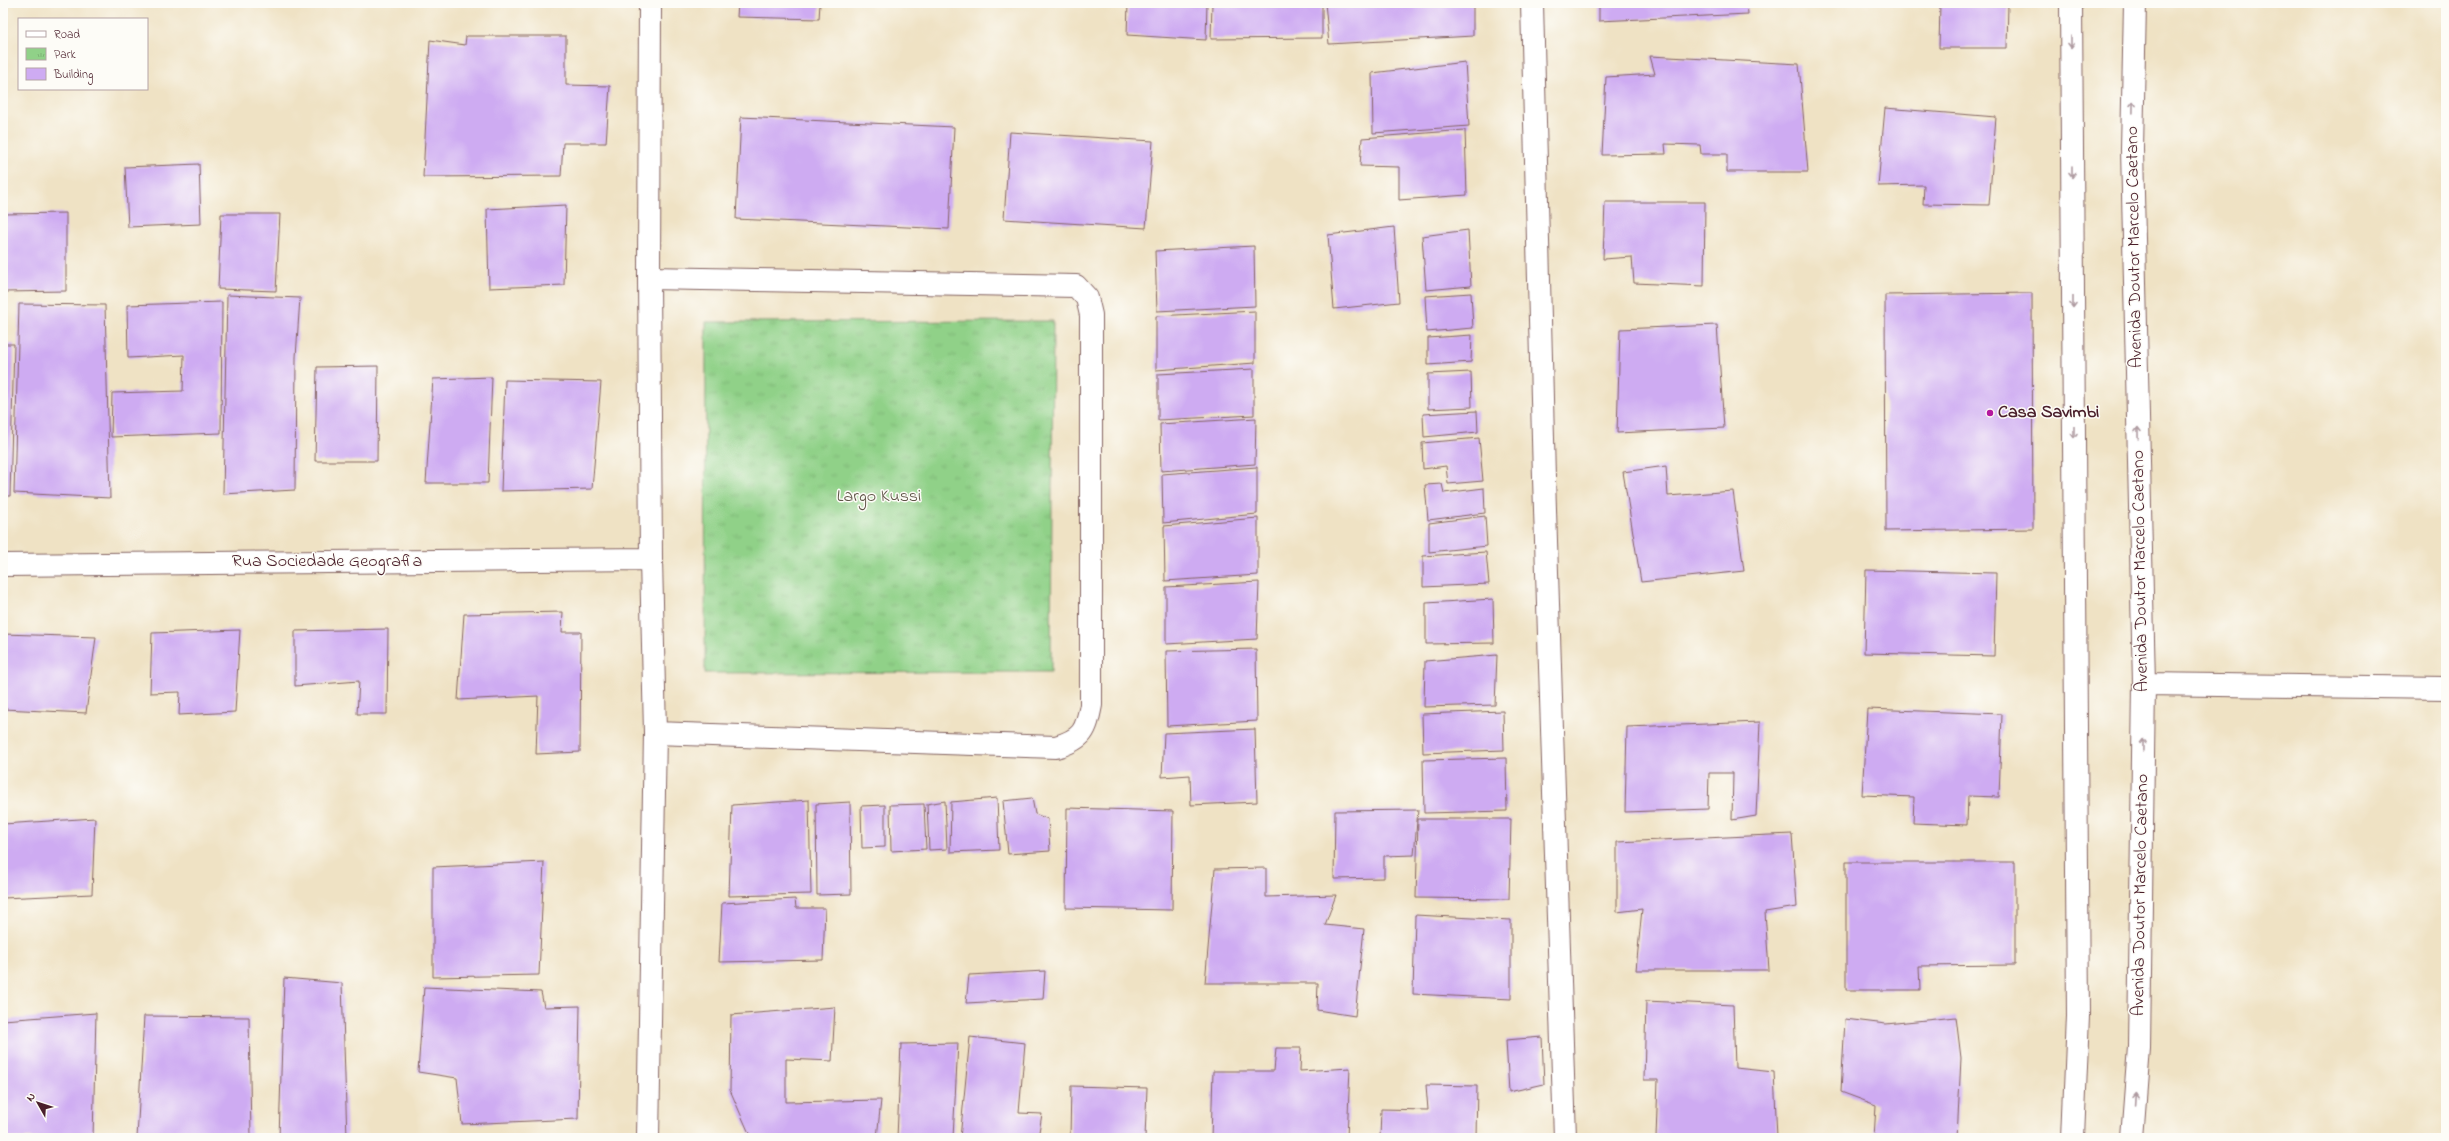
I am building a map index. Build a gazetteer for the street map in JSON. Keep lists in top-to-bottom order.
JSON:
{
  "streets": {
    "street": ["Avenida Doutor Marcelo Caetano", "Rua Sociedade Geografia"]
  },
  "parks": ["Largo Kussi"],
  "places": ["Casa Savimbi"],
  "legend": ["Road", "Park", "Building"],
  "north": "top left"
}
